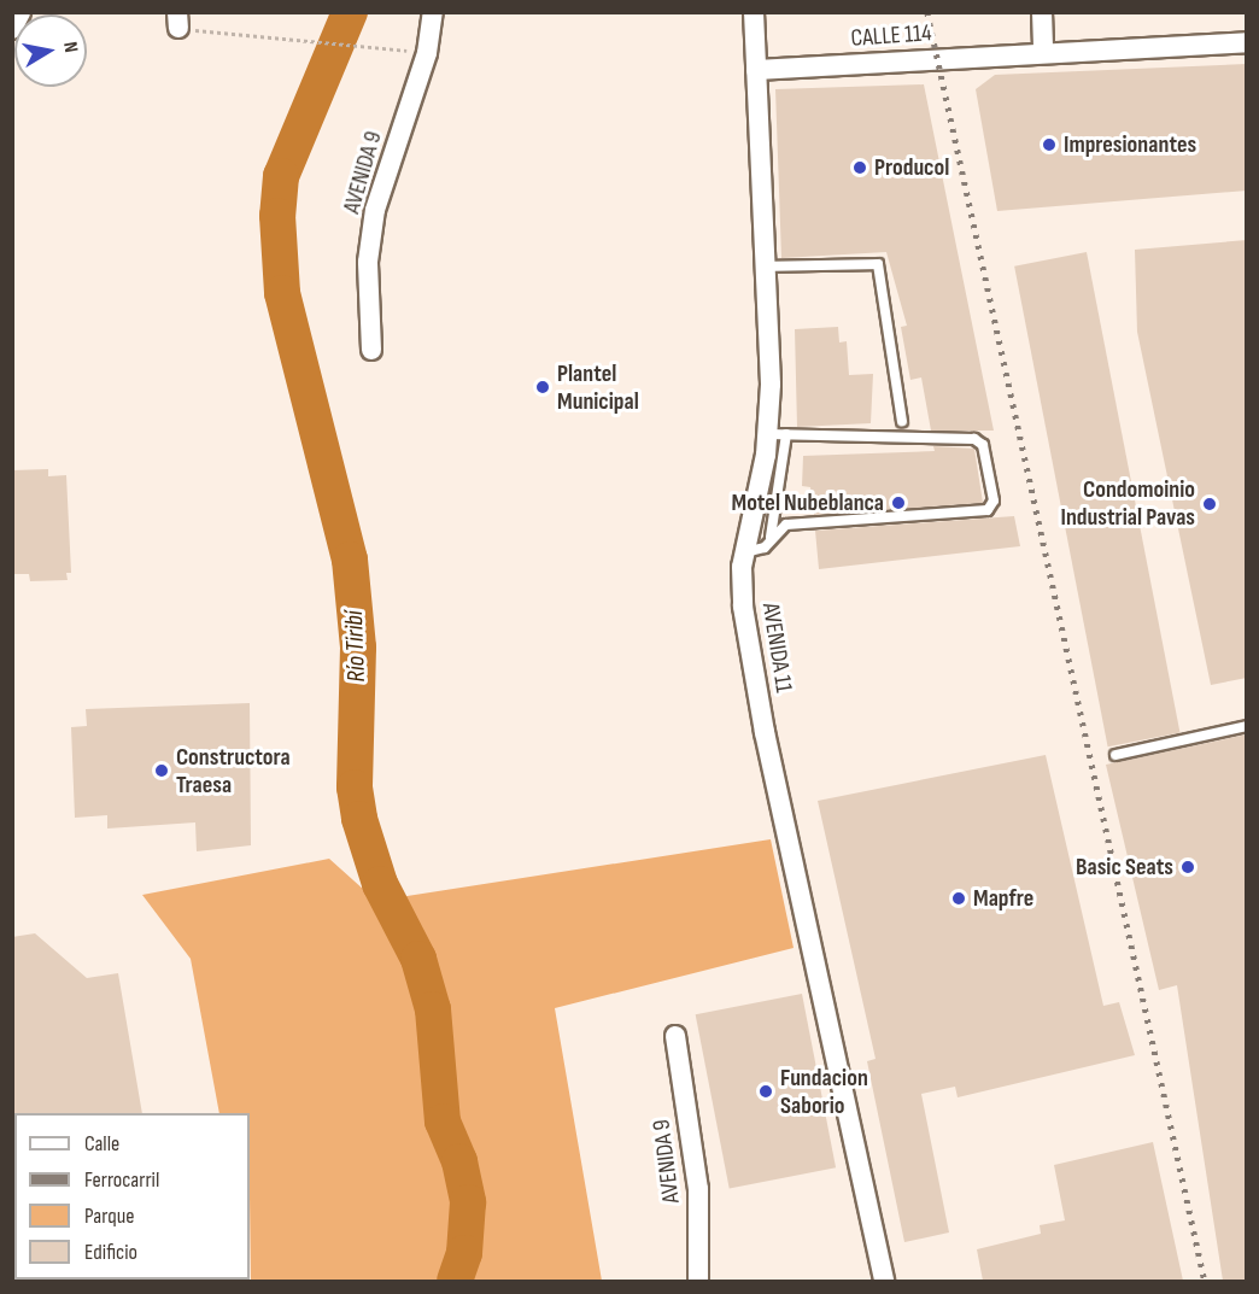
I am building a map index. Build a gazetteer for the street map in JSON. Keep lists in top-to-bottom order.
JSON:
{
  "streets": {
    "street": ["CALLE 114", "AVENIDA 9", "AVENIDA 11"]
  },
  "crossings": [
    ["CALLE 114", "AVENIDA 11"]
  ],
  "water": ["Río Tiribí"],
  "places": [
    "Impresionantes",
    "Producol",
    "Plantel Municipal",
    "Motel Nubeblanca",
    "Condomoinio Industrial Pavas",
    "Constructora Traesa",
    "Basic Seats",
    "Mapfre",
    "Fundacion Saborio"
  ],
  "legend": [
    "Calle",
    "Ferrocarril",
    "Parque",
    "Edificio"
  ],
  "north": "right"
}
